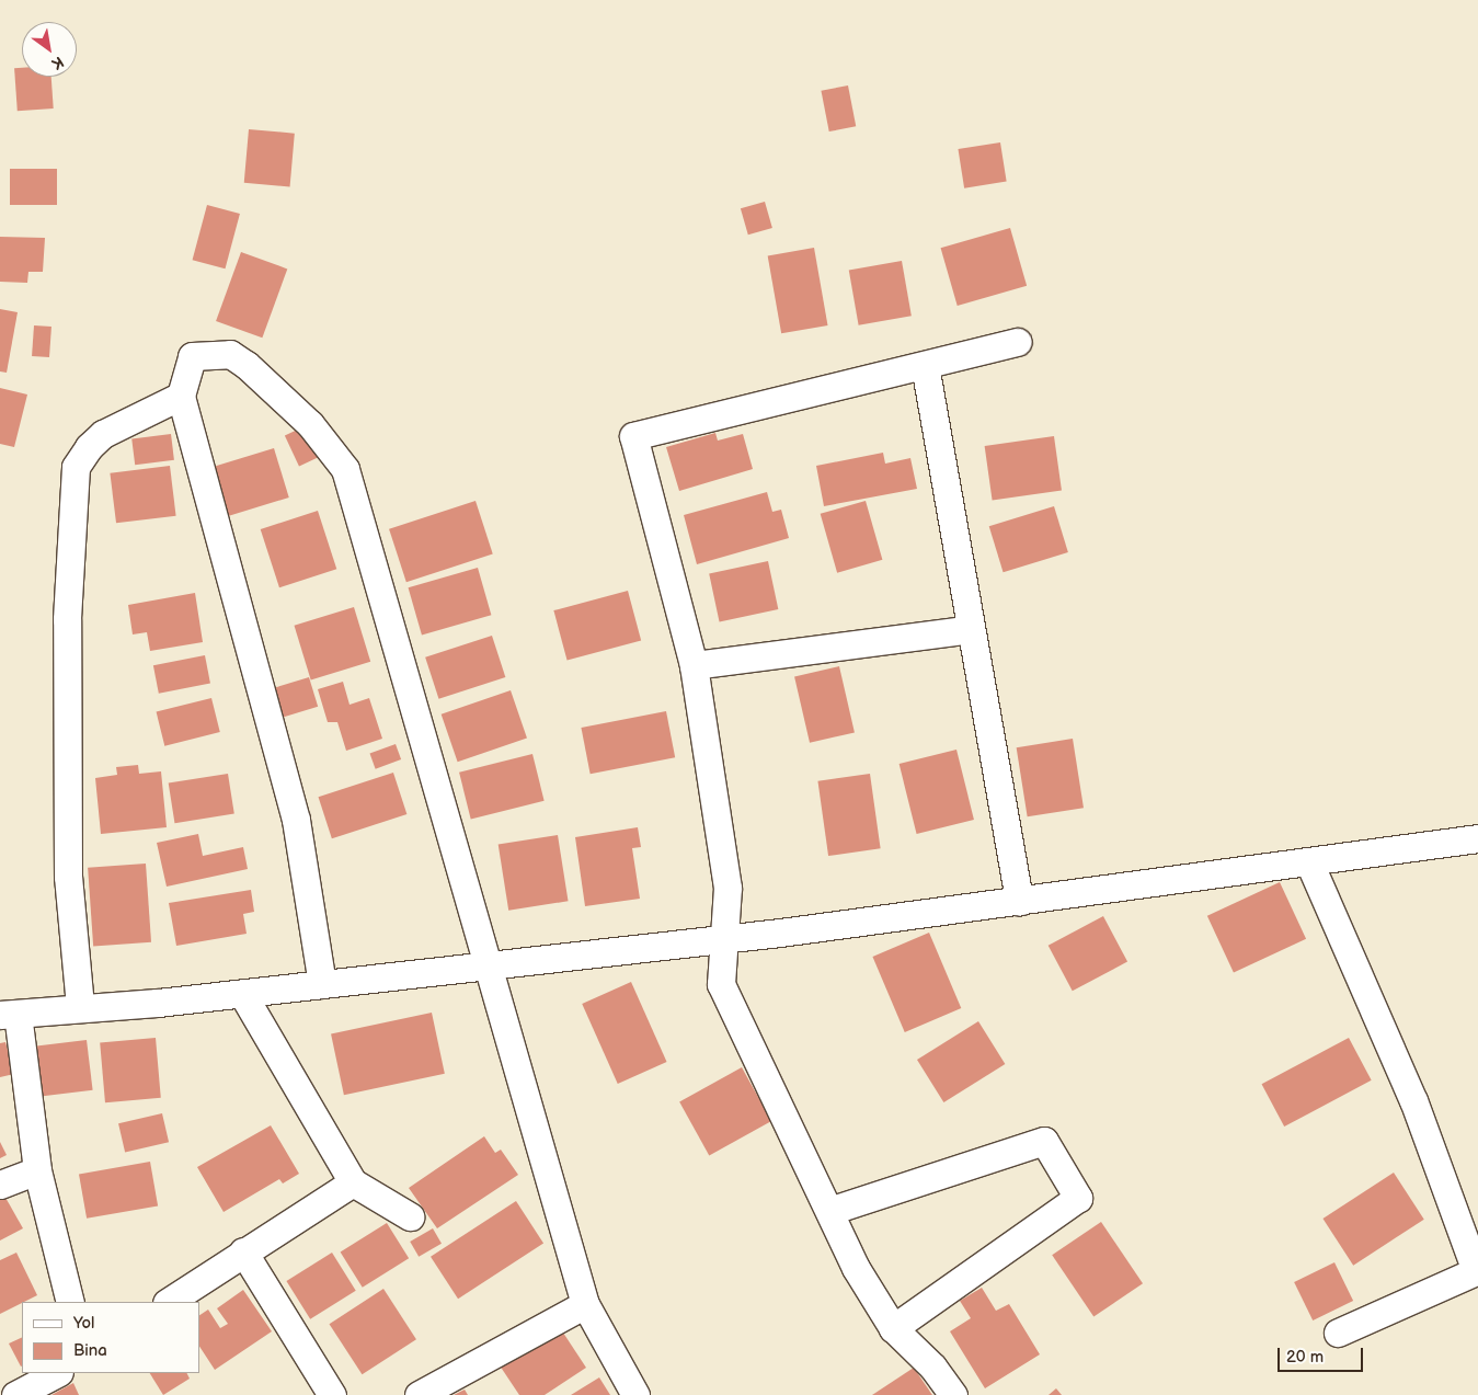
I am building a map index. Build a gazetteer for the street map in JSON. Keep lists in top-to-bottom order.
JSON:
{
  "legend": ["Yol", "Bina"],
  "scale_bar": "20 m",
  "north": "bottom right"
}
